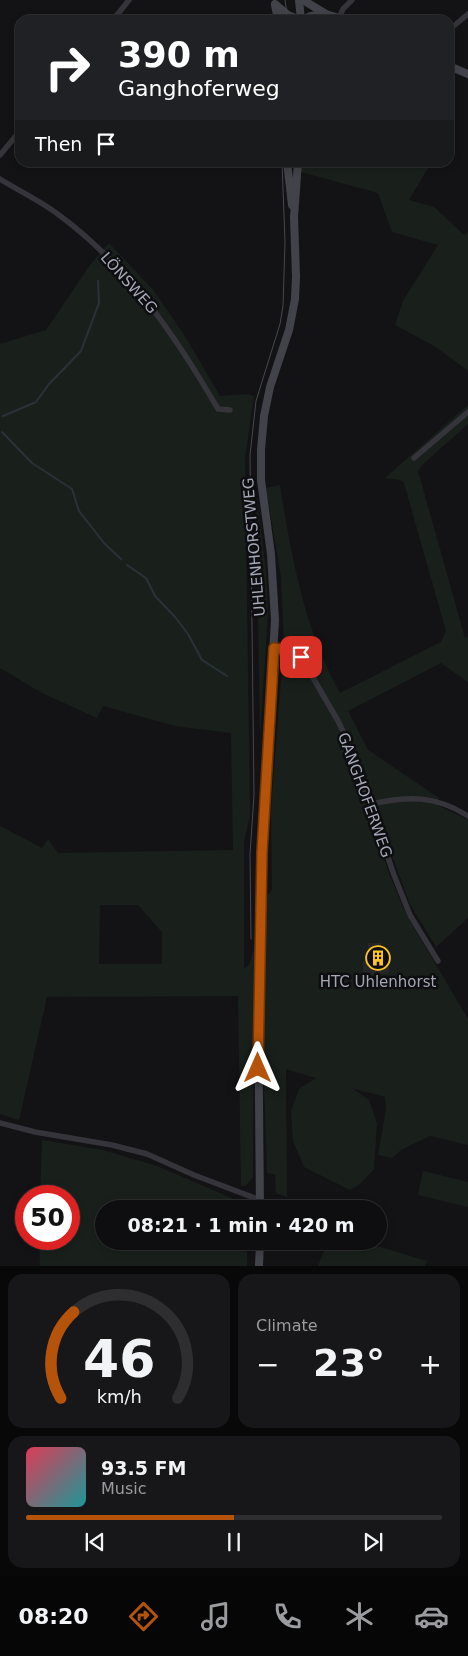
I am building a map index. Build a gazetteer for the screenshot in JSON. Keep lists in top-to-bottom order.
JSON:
{
  "streets": {
    "main road": ["UHLENHORSTWEG"],
    "street": ["LÖNSWEG", "GANGHOFERWEG"]
  },
  "crossings": [
    ["UHLENHORSTWEG", "GANGHOFERWEG"]
  ],
  "places": {
    "building": ["HTC Uhlenhorst"]
  },
  "page": {
    "turn": ["390 m", "Ganghoferweg"],
    "then": "Then",
    "limit": "50",
    "trip": "08:21 · 1 min · 420 m",
    "tile": "Climate",
    "heat": ["−", "23°", "+"],
    "song": ["93.5 FM", "Music"],
    "tabs": "08:20",
    "gauge": ["46", "km/h"]
  }
}
